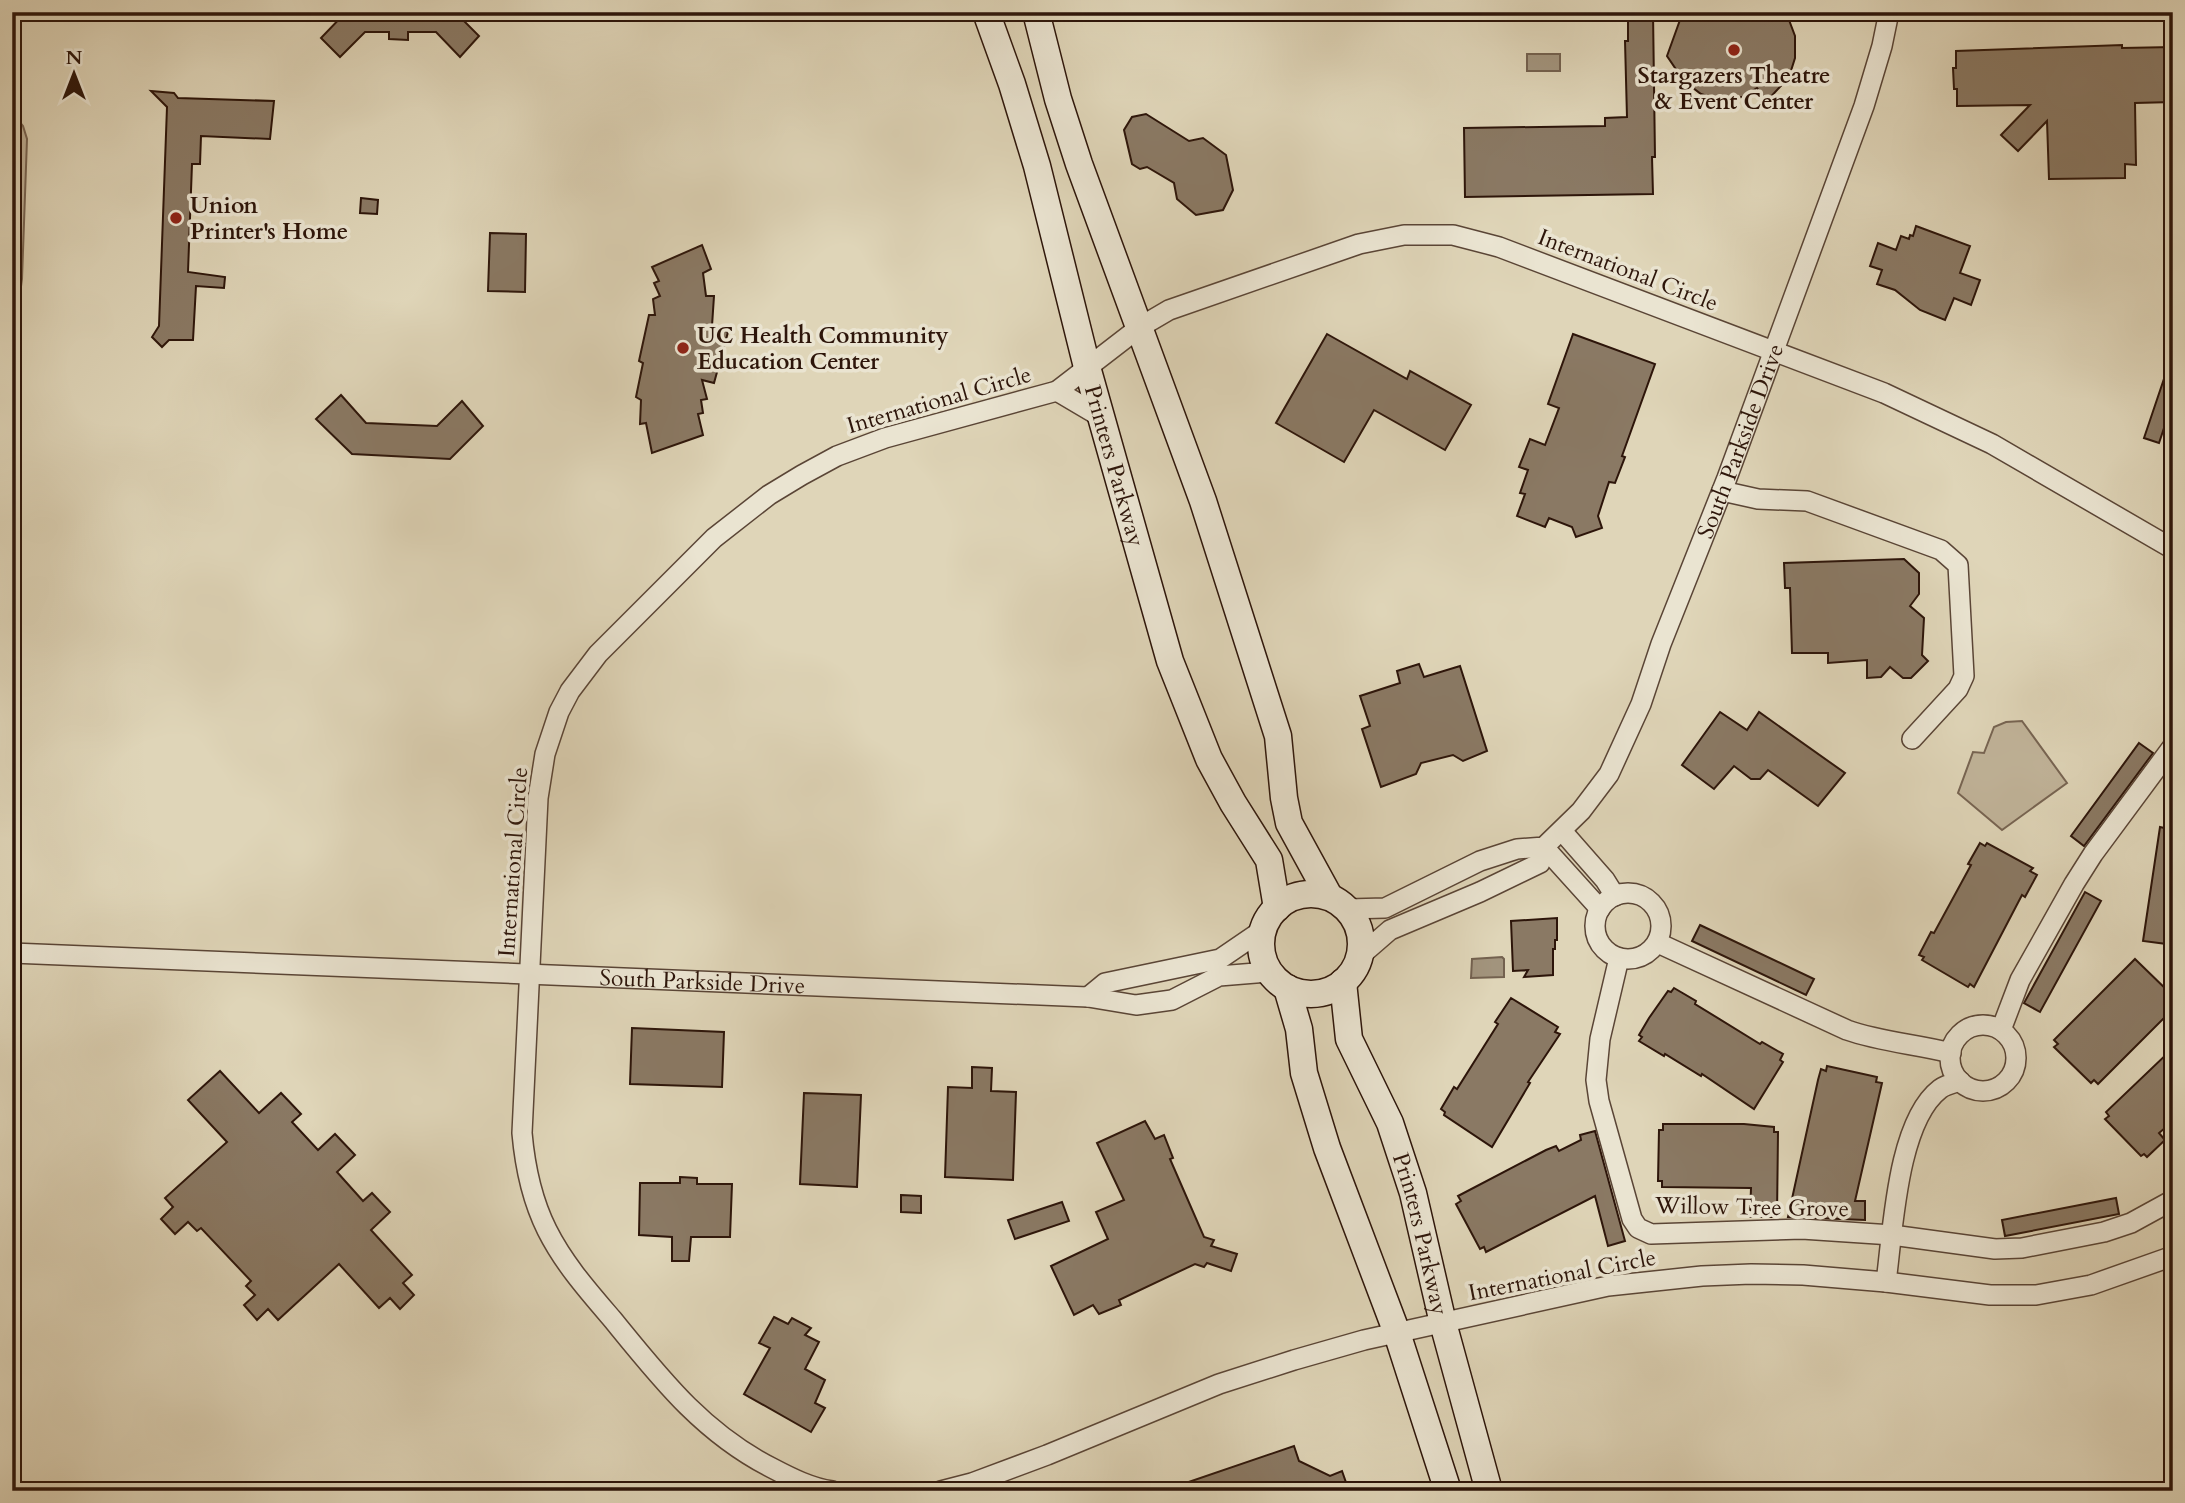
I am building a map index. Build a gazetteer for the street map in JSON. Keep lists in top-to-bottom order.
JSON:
{
  "streets": {
    "main road": ["South Parkside Drive", "Printers Parkway"],
    "street": ["International Circle", "Willow Tree Grove"]
  },
  "crossings": [
    ["International Circle", "South Parkside Drive"],
    ["International Circle", "Printers Parkway"],
    ["South Parkside Drive", "Printers Parkway"]
  ],
  "places": ["Stargazers Theatre & Event Center", "Union Printer's Home", "UC Health Community Education Center"],
  "north": "top"
}
